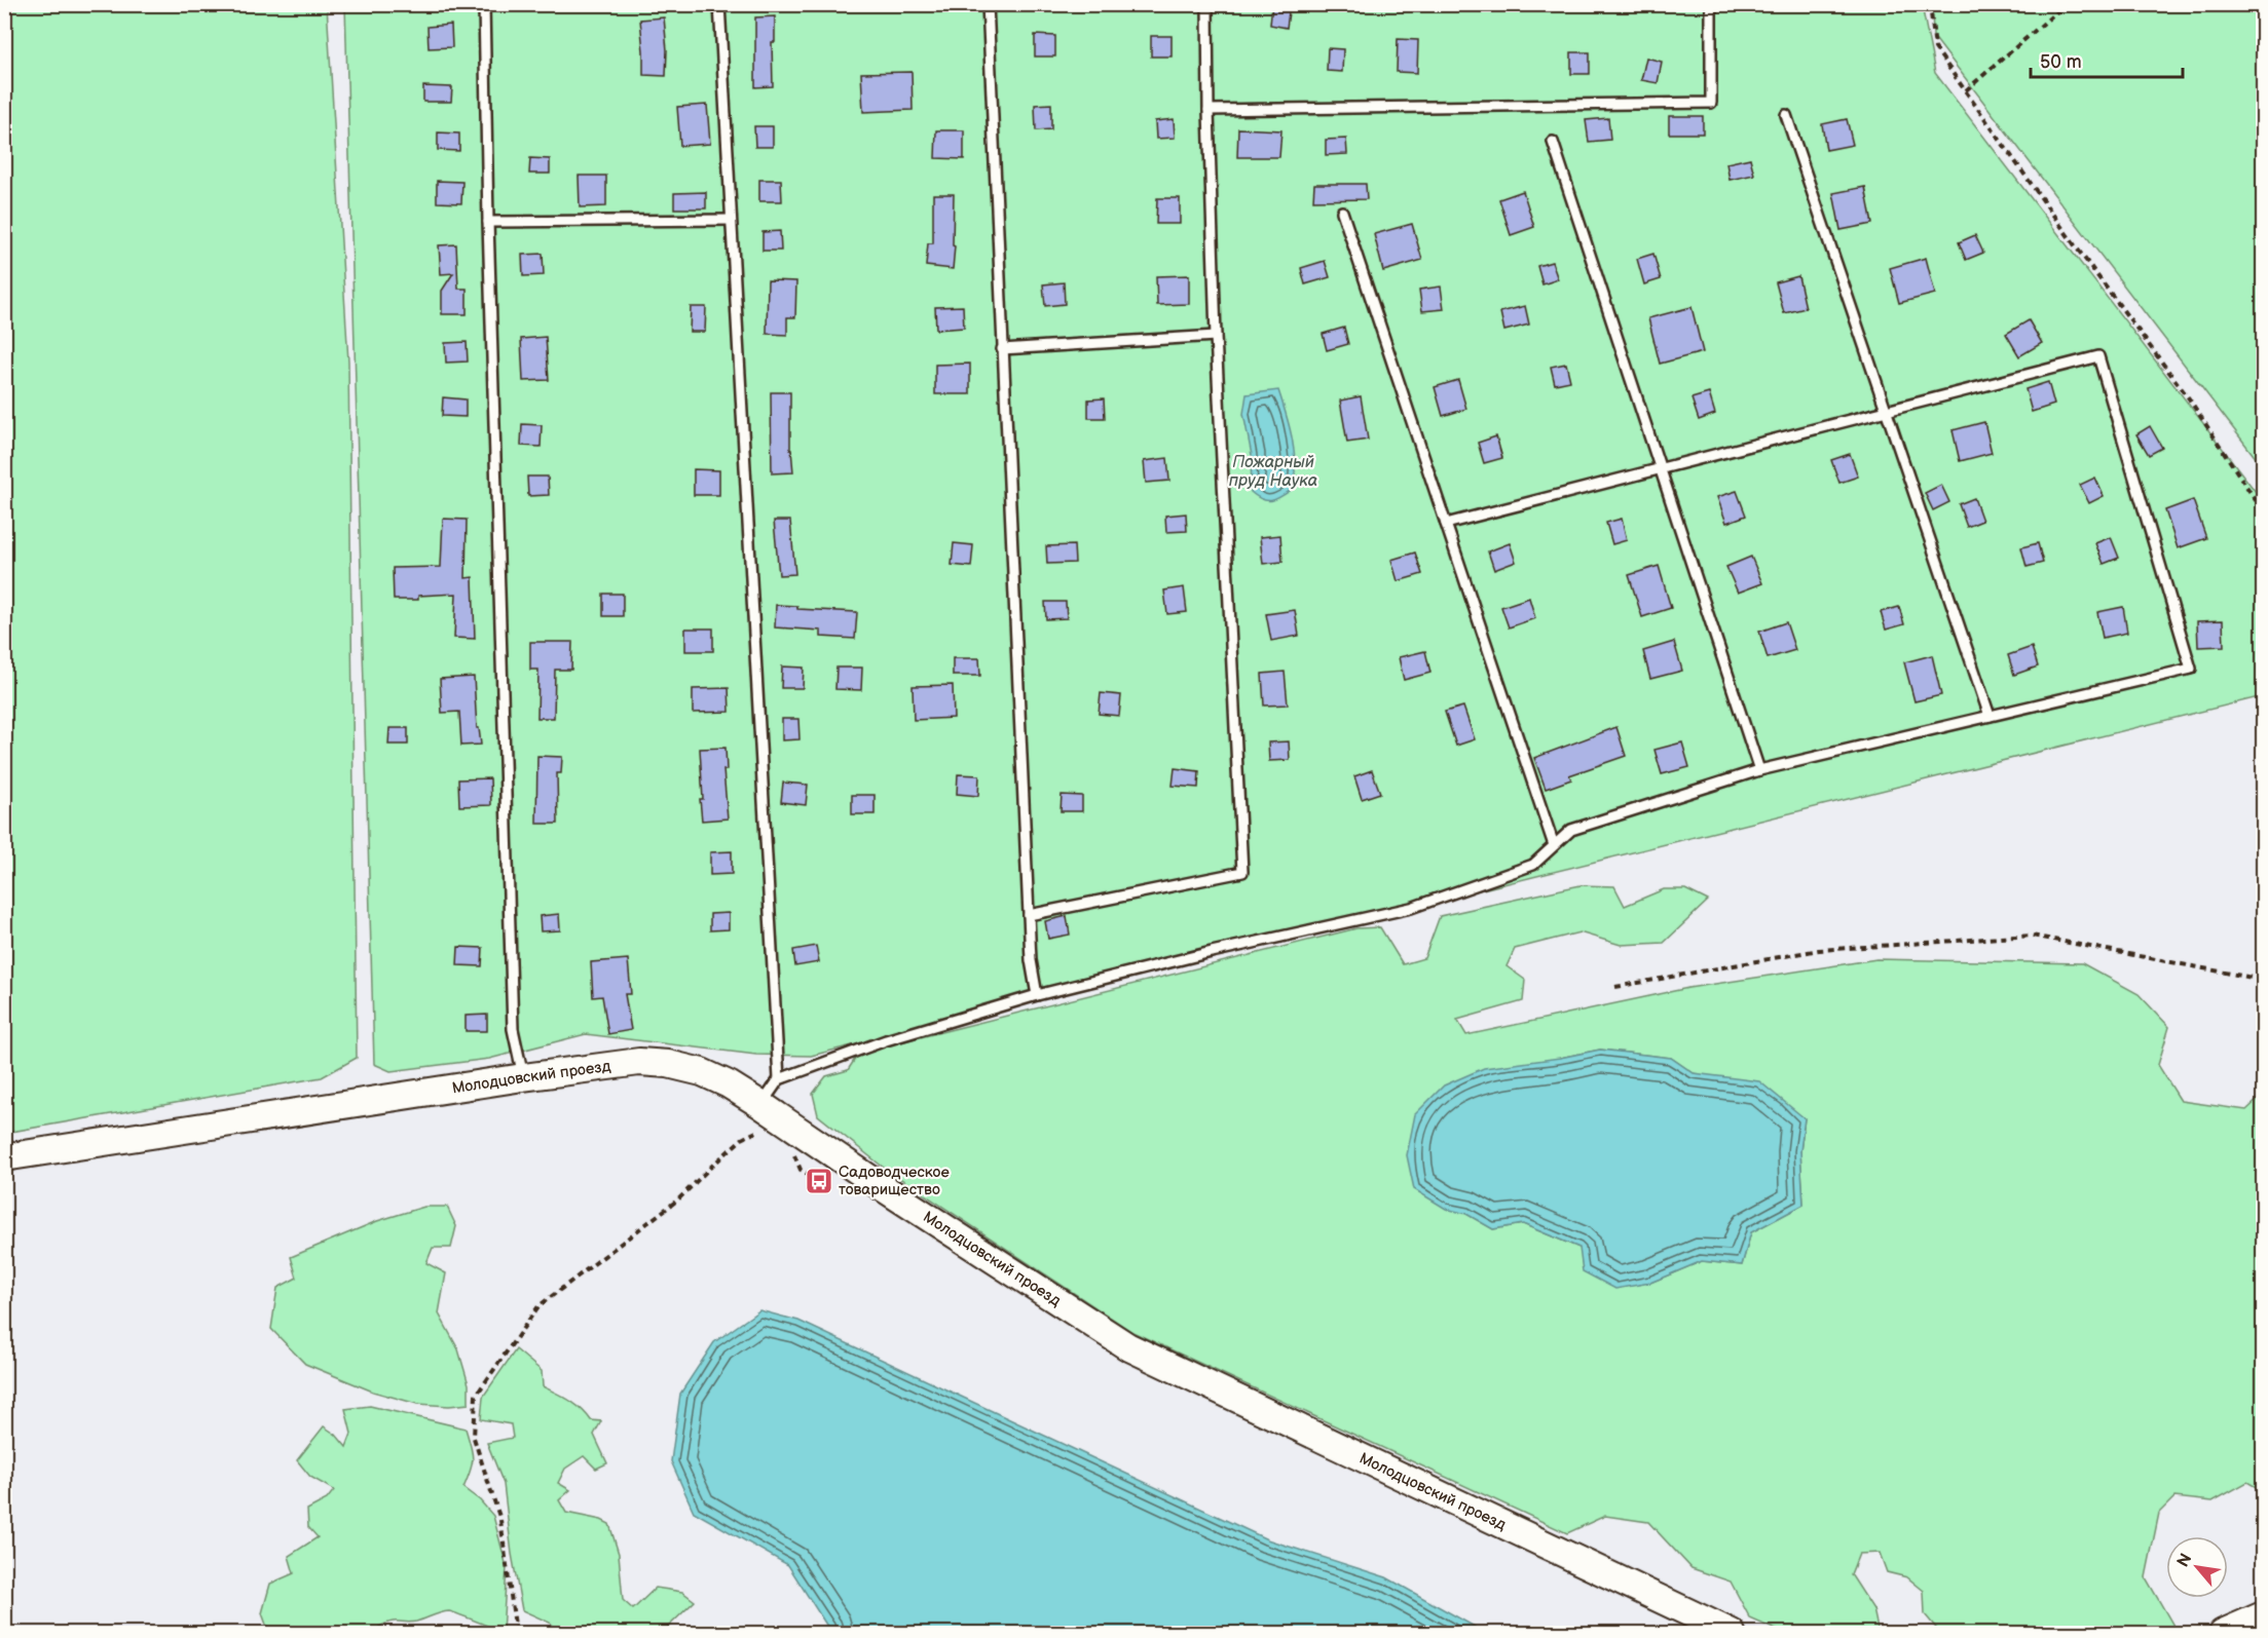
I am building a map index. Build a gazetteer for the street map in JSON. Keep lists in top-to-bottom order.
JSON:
{
  "streets": {
    "street": ["Молодцовский проезд"]
  },
  "water": ["Пожарный пруд Наука"],
  "places": {
    "bus stop": ["Садоводческое товарищество"]
  },
  "scale_bar": "50 m",
  "north": "top left"
}
